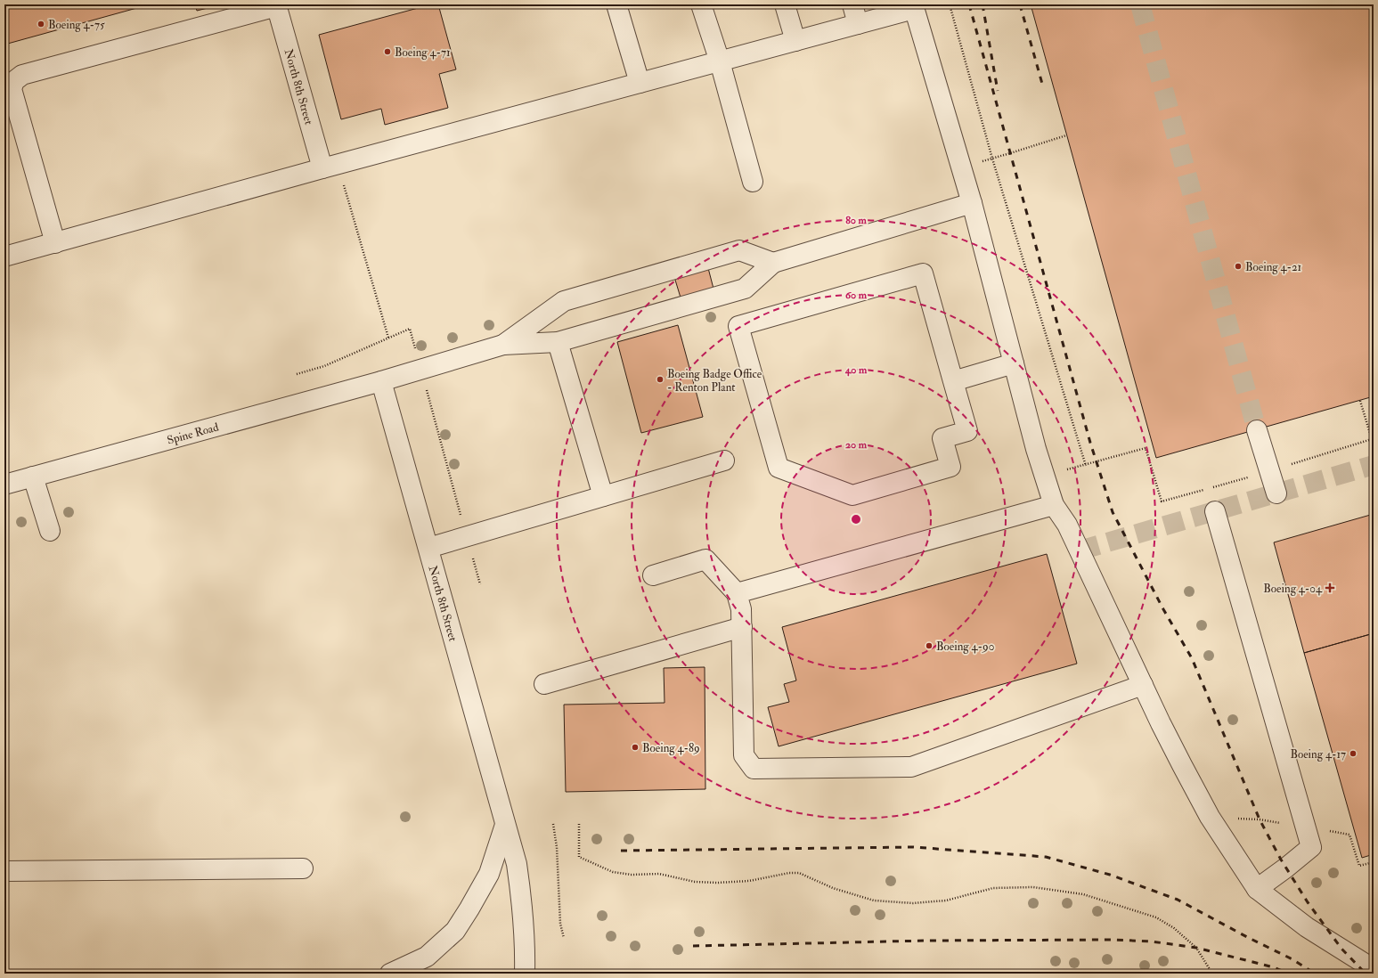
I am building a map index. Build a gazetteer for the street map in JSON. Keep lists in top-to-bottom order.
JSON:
{
  "streets": {
    "lane": ["North 8th Street", "Spine Road"]
  },
  "crossings": [
    ["North 8th Street", "Spine Road"]
  ],
  "places": {
    "other": [
      "Boeing 4-75",
      "Boeing 4-71",
      "Boeing 4-21",
      "Boeing Badge Office - Renton Plant",
      "Boeing 4-90",
      "Boeing 4-89",
      "Boeing 4-17"
    ],
    "health": ["Boeing 4-04"]
  },
  "rings": [
    "80 m",
    "60 m",
    "40 m",
    "20 m"
  ]
}
